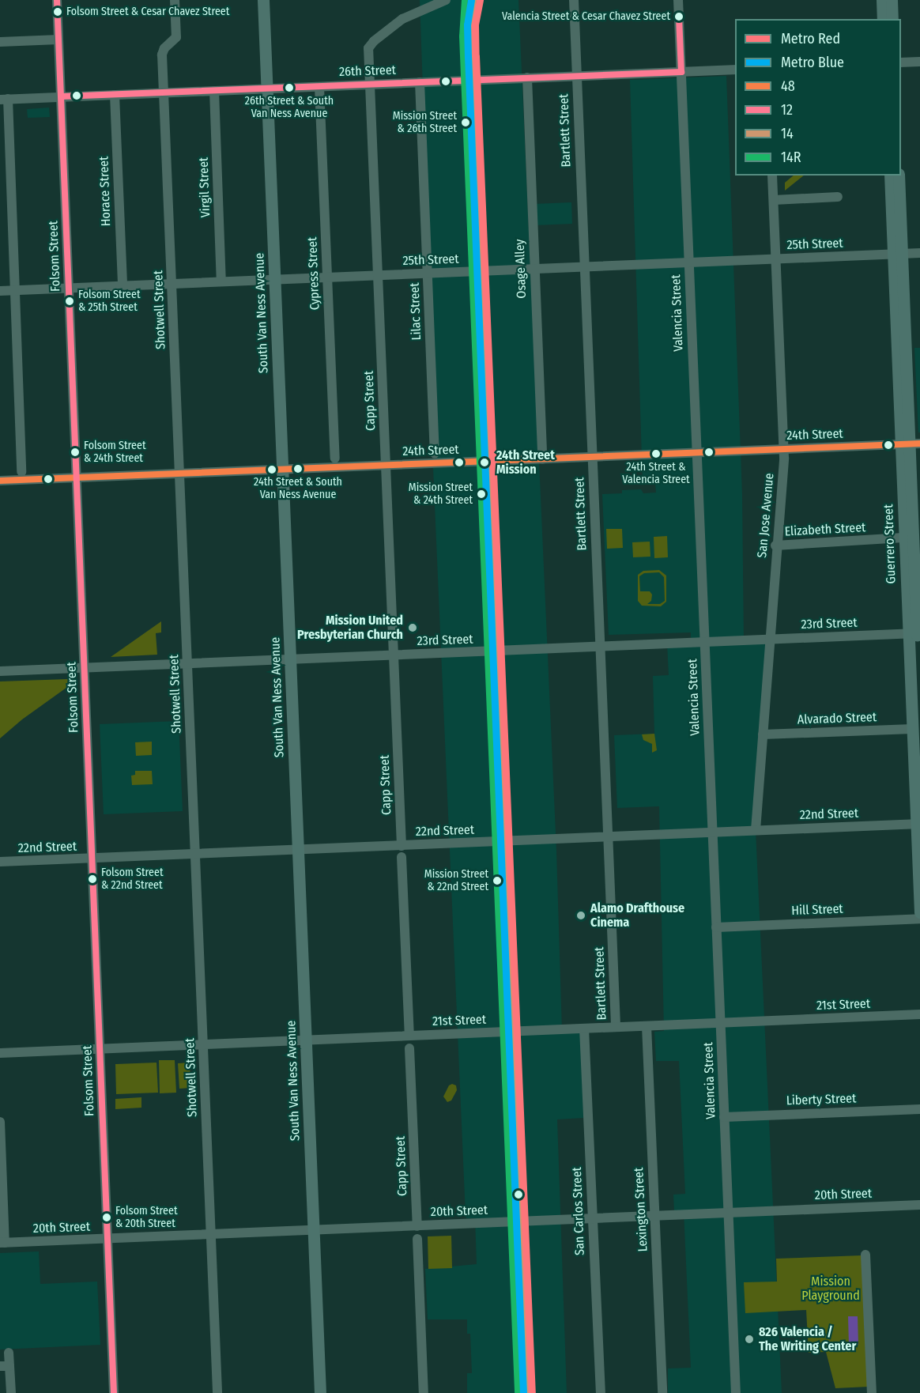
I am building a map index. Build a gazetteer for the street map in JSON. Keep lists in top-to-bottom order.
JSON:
{
  "streets": {
    "main road": ["South Van Ness Avenue", "Guerrero Street"],
    "street": [
      "26th Street",
      "Bartlett Street",
      "Virgil Street",
      "Horace Street",
      "25th Street",
      "Folsom Street",
      "Osage Alley",
      "Cypress Street",
      "Shotwell Street",
      "Lilac Street",
      "Valencia Street",
      "Capp Street",
      "24th Street",
      "San Jose Avenue",
      "Elizabeth Street",
      "23rd Street",
      "Alvarado Street",
      "22nd Street",
      "Hill Street",
      "21st Street",
      "Liberty Street",
      "20th Street",
      "Lexington Street",
      "San Carlos Street"
    ]
  },
  "crossings": [
    ["26th Street", "Bartlett Street"],
    ["26th Street", "Virgil Street"],
    ["26th Street", "Horace Street"],
    ["26th Street", "Folsom Street"],
    ["26th Street", "Osage Alley"],
    ["26th Street", "Cypress Street"],
    ["26th Street", "Shotwell Street"],
    ["26th Street", "Lilac Street"],
    ["26th Street", "South Van Ness Avenue"],
    ["26th Street", "Valencia Street"],
    ["26th Street", "Capp Street"],
    ["Bartlett Street", "25th Street"],
    ["Bartlett Street", "24th Street"],
    ["Bartlett Street", "23rd Street"],
    ["Bartlett Street", "22nd Street"],
    ["Bartlett Street", "21st Street"],
    ["Virgil Street", "25th Street"],
    ["Horace Street", "25th Street"],
    ["25th Street", "Folsom Street"],
    ["25th Street", "Osage Alley"],
    ["25th Street", "Cypress Street"],
    ["25th Street", "Shotwell Street"],
    ["25th Street", "Lilac Street"],
    ["25th Street", "South Van Ness Avenue"],
    ["25th Street", "Valencia Street"],
    ["25th Street", "Capp Street"],
    ["25th Street", "San Jose Avenue"],
    ["25th Street", "Guerrero Street"],
    ["Folsom Street", "24th Street"],
    ["Folsom Street", "23rd Street"],
    ["Folsom Street", "22nd Street"],
    ["Folsom Street", "21st Street"],
    ["Folsom Street", "20th Street"],
    ["Osage Alley", "24th Street"],
    ["Shotwell Street", "24th Street"],
    ["Shotwell Street", "23rd Street"],
    ["Shotwell Street", "22nd Street"],
    ["Shotwell Street", "21st Street"],
    ["Shotwell Street", "20th Street"],
    ["South Van Ness Avenue", "24th Street"],
    ["South Van Ness Avenue", "23rd Street"],
    ["South Van Ness Avenue", "22nd Street"],
    ["South Van Ness Avenue", "21st Street"],
    ["South Van Ness Avenue", "20th Street"],
    ["Valencia Street", "24th Street"],
    ["Valencia Street", "23rd Street"],
    ["Valencia Street", "22nd Street"],
    ["Valencia Street", "Hill Street"],
    ["Valencia Street", "21st Street"],
    ["Valencia Street", "Liberty Street"],
    ["Valencia Street", "20th Street"],
    ["Capp Street", "24th Street"],
    ["Capp Street", "23rd Street"],
    ["Capp Street", "22nd Street"],
    ["Capp Street", "20th Street"],
    ["24th Street", "San Jose Avenue"],
    ["24th Street", "Guerrero Street"],
    ["San Jose Avenue", "Elizabeth Street"],
    ["San Jose Avenue", "23rd Street"],
    ["San Jose Avenue", "Alvarado Street"],
    ["San Jose Avenue", "22nd Street"],
    ["Elizabeth Street", "Guerrero Street"],
    ["Guerrero Street", "23rd Street"],
    ["Guerrero Street", "Alvarado Street"],
    ["Guerrero Street", "22nd Street"],
    ["21st Street", "Lexington Street"],
    ["21st Street", "San Carlos Street"],
    ["20th Street", "Lexington Street"],
    ["20th Street", "San Carlos Street"]
  ],
  "parks": ["Mission Playground"],
  "places": [
    "Folsom Street & Cesar Chavez Street",
    "Valencia Street & Cesar Chavez Street",
    "26th Street & South Van Ness Avenue",
    "Mission Street & 26th Street",
    "Folsom Street & 25th Street",
    "Folsom Street & 24th Street",
    "24th Street & Valencia Street",
    "24th Street Mission",
    "24th Street & South Van Ness Avenue",
    "Mission Street & 24th Street",
    "Mission United Presbyterian Church",
    "Folsom Street & 22nd Street",
    "Mission Street & 22nd Street",
    "Alamo Drafthouse Cinema",
    "Folsom Street & 20th Street",
    "826 Valencia / The Writing Center"
  ],
  "lines": [
    "metro line Red",
    "metro line Blue",
    "transit line 12",
    "transit line 14",
    "transit line 14R",
    "transit line 48"
  ],
  "legend": [
    "Metro Red",
    "Metro Blue",
    "48",
    "12",
    "14",
    "14R"
  ]
}
